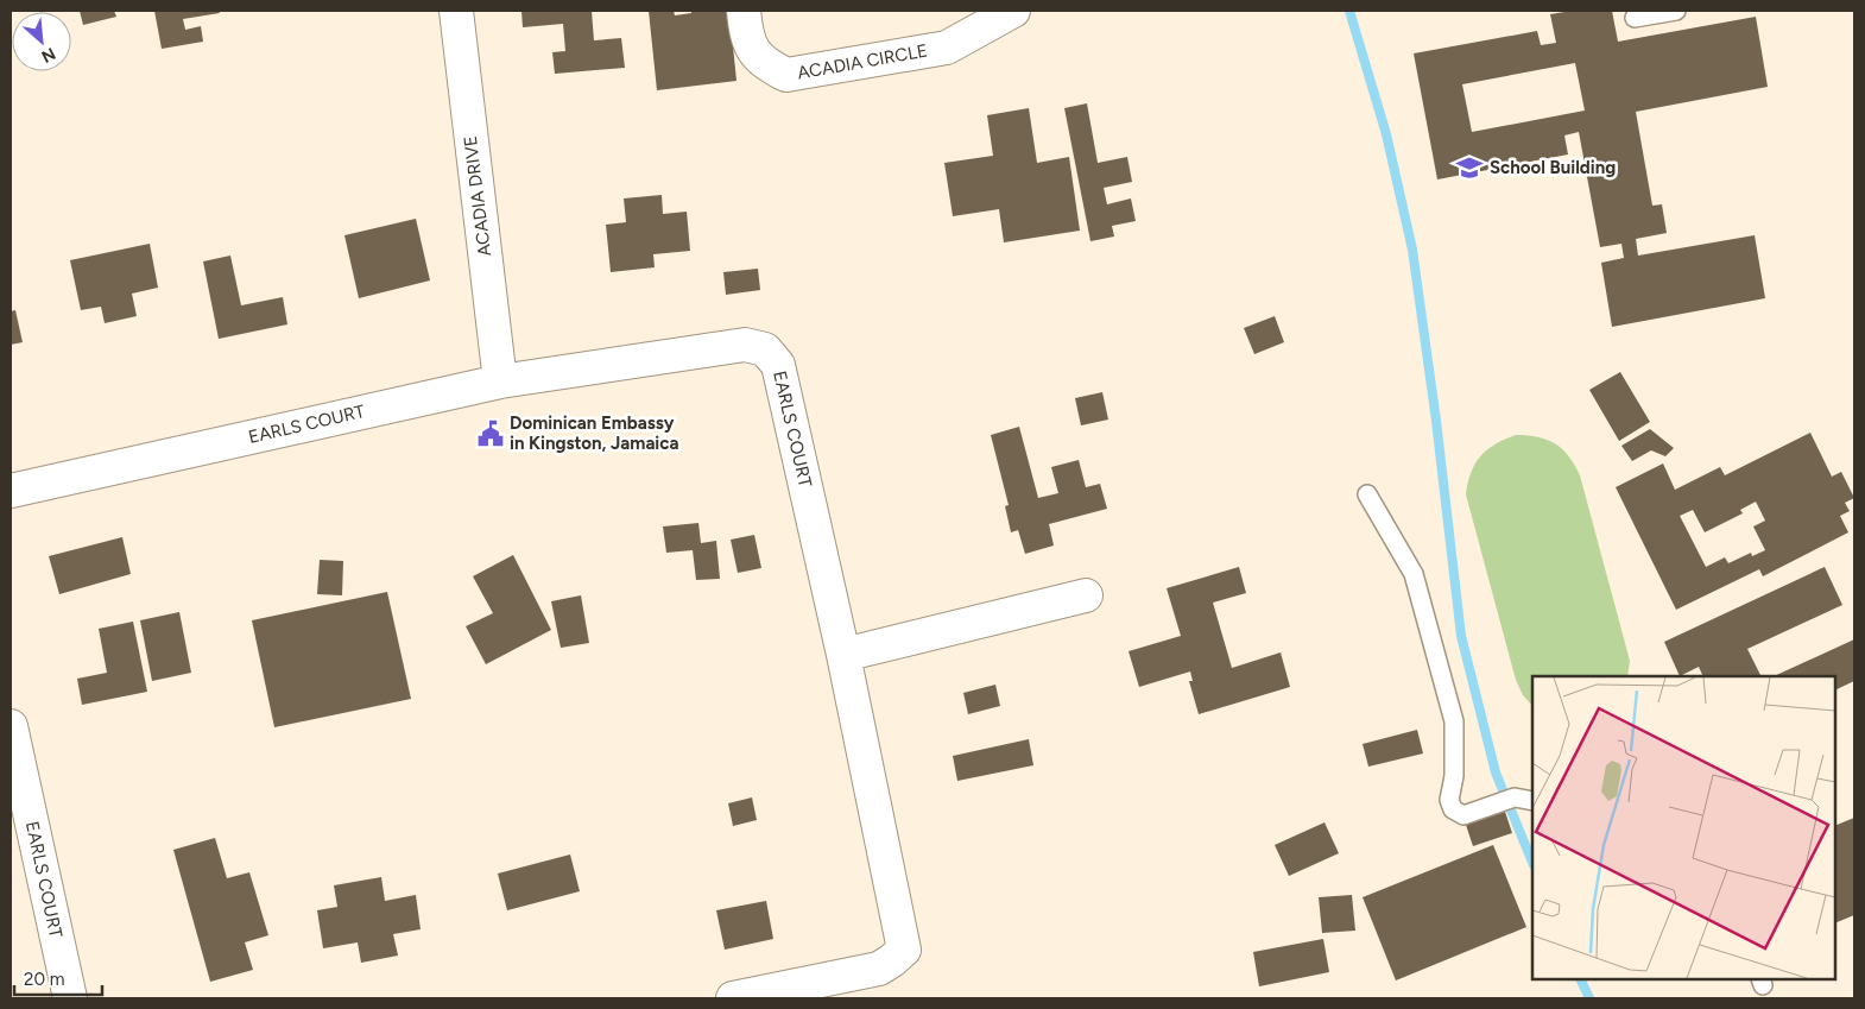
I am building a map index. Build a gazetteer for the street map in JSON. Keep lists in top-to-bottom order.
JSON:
{
  "streets": {
    "street": ["ACADIA CIRCLE", "ACADIA DRIVE", "EARLS COURT"]
  },
  "crossings": [
    ["ACADIA DRIVE", "EARLS COURT"]
  ],
  "places": {
    "school or university": ["School Building"],
    "public building": ["Dominican Embassy in Kingston, Jamaica"]
  },
  "scale_bar": "20 m",
  "north": "bottom right"
}
